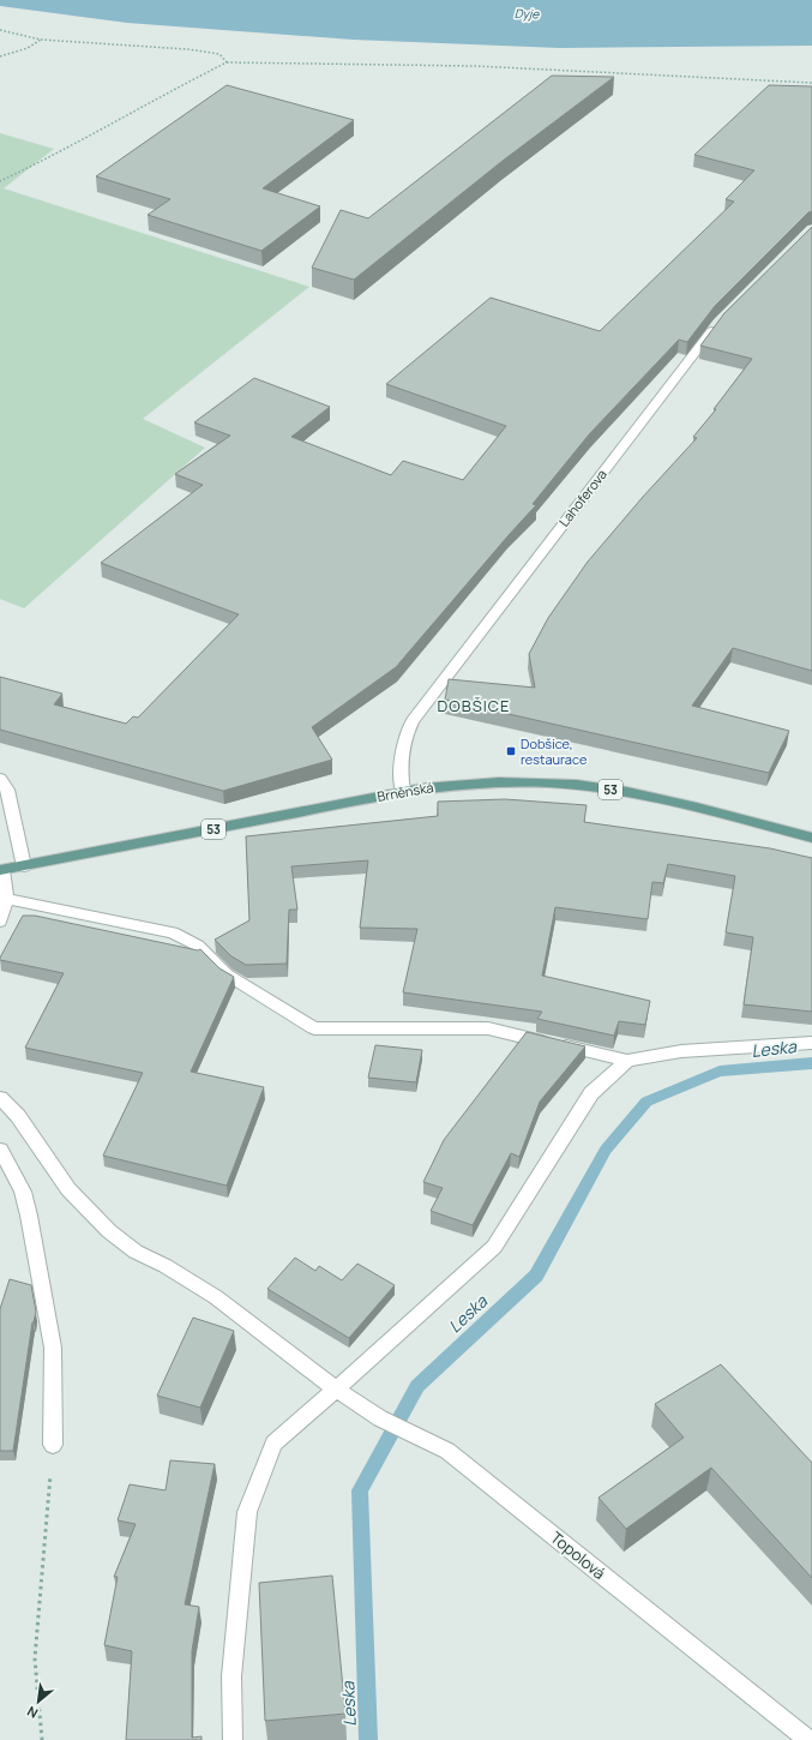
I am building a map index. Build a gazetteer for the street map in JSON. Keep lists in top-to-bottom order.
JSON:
{
  "streets": {
    "main road": ["53", "Brněnská"],
    "street": ["Lahoferova", "Topolová"]
  },
  "crossings": [
    ["Lahoferova", "Brněnská"]
  ],
  "districts": ["DOBŠICE"],
  "water": ["Dyje", "Leska"],
  "places": {
    "transit": ["Dobšice, restaurace"]
  },
  "north": "bottom left"
}
